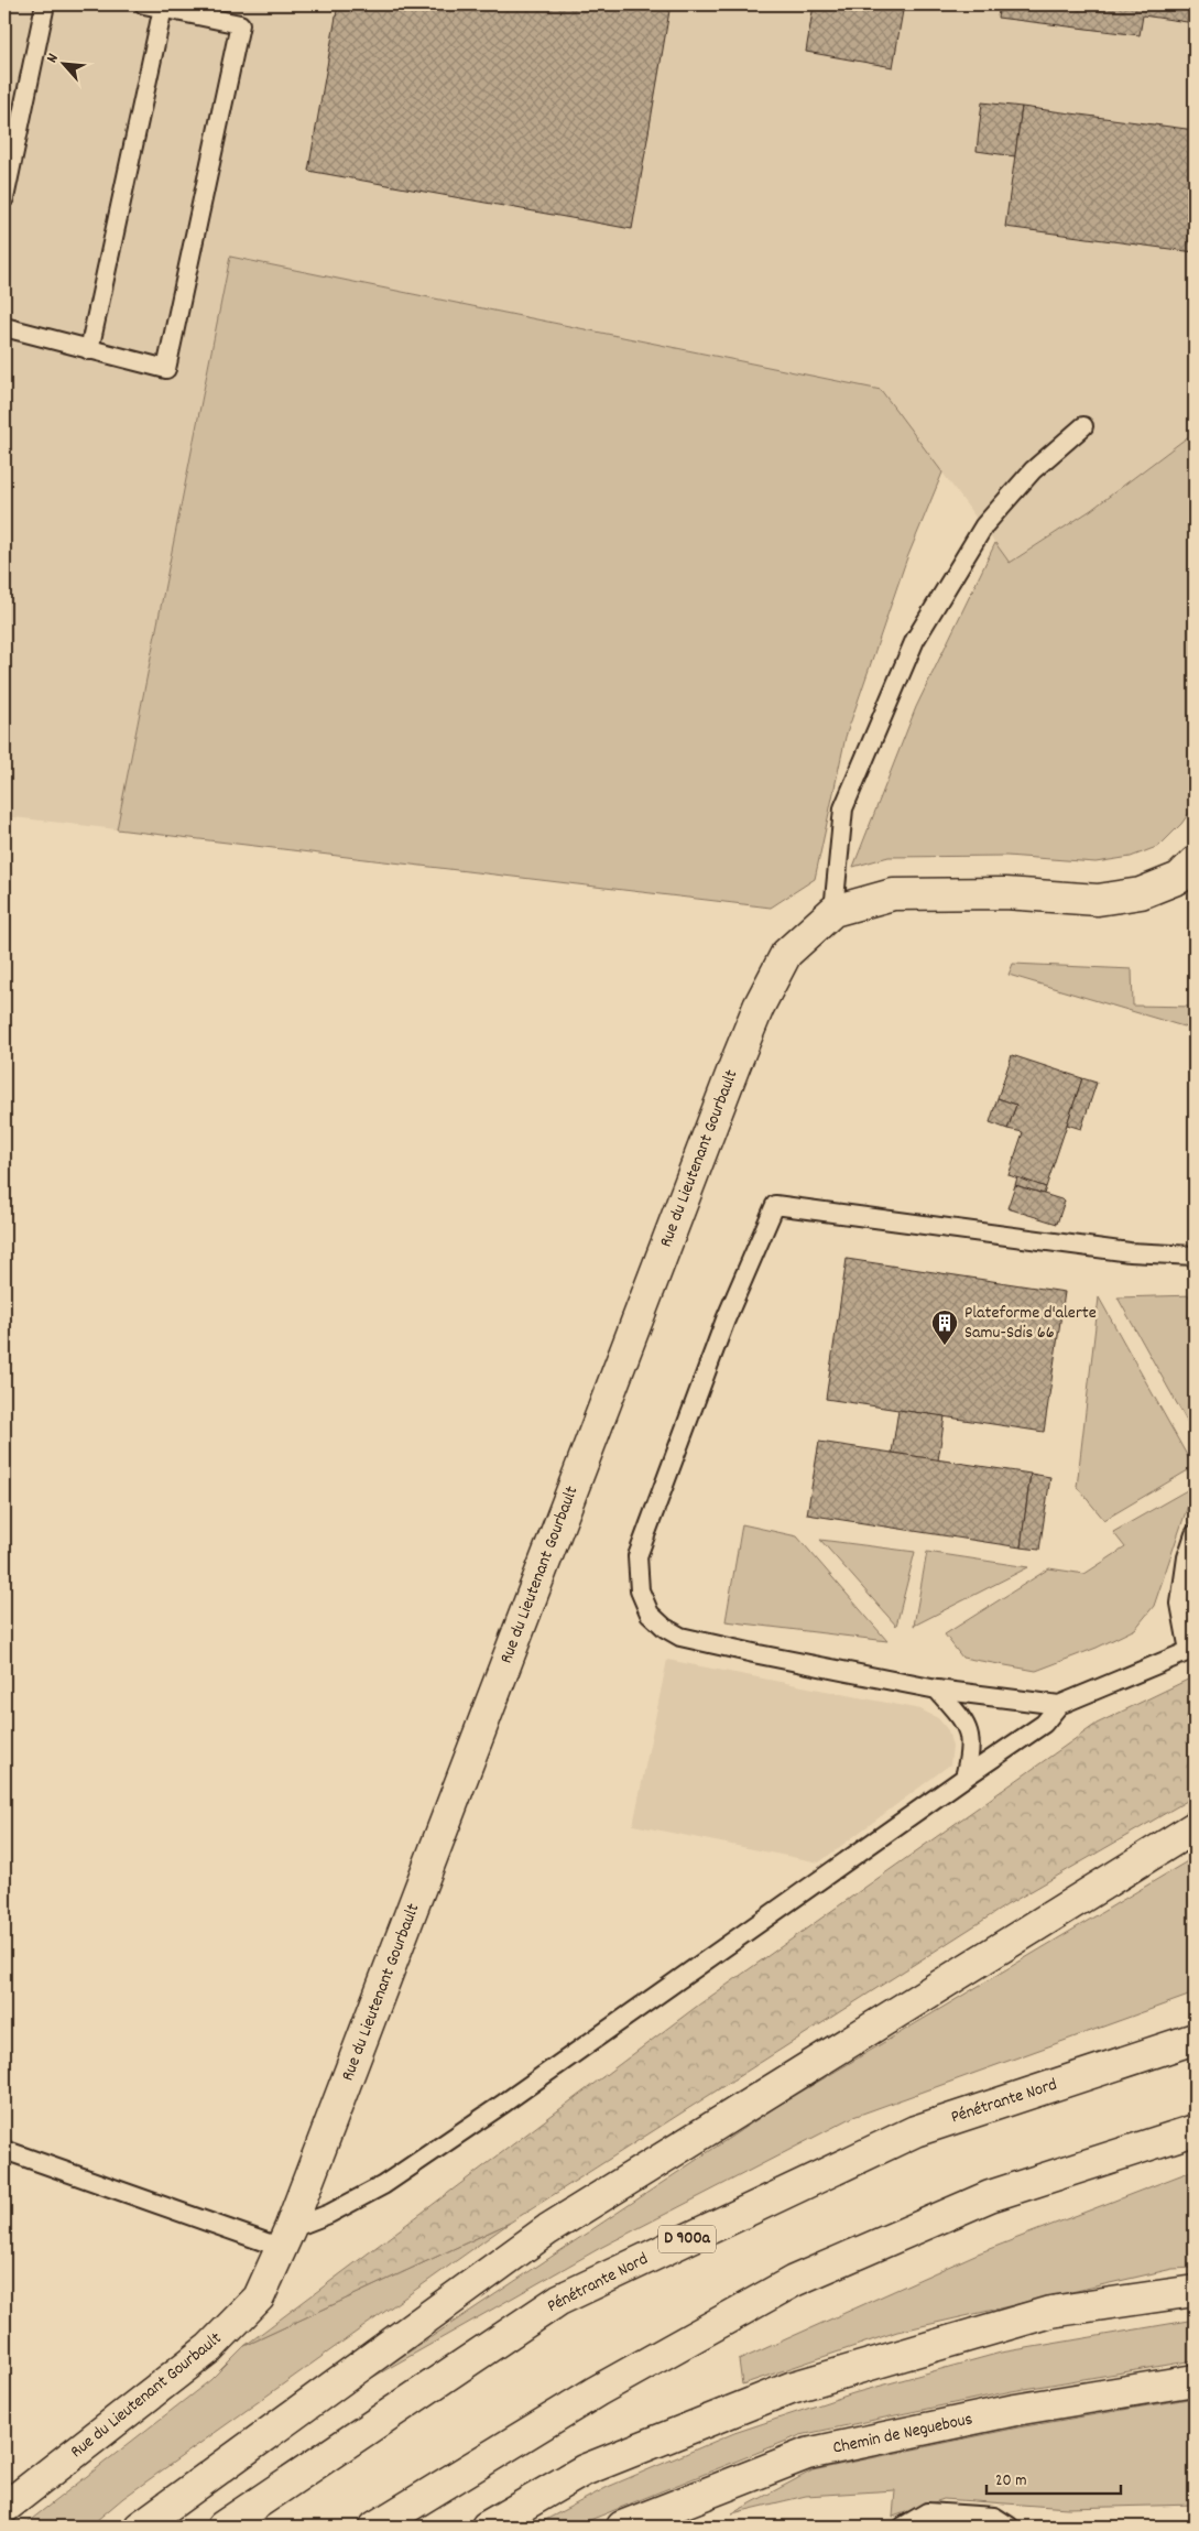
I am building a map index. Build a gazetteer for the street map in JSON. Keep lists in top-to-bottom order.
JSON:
{
  "streets": {
    "main road": [
      "Rue du Lieutenant Gourbault",
      "Pénétrante Nord",
      "D 900a",
      "Chemin de Neguebous"
    ]
  },
  "places": {
    "building": ["Plateforme d'alerte Samu-Sdis 66"]
  },
  "scale_bar": "20 m",
  "north": "top left"
}
